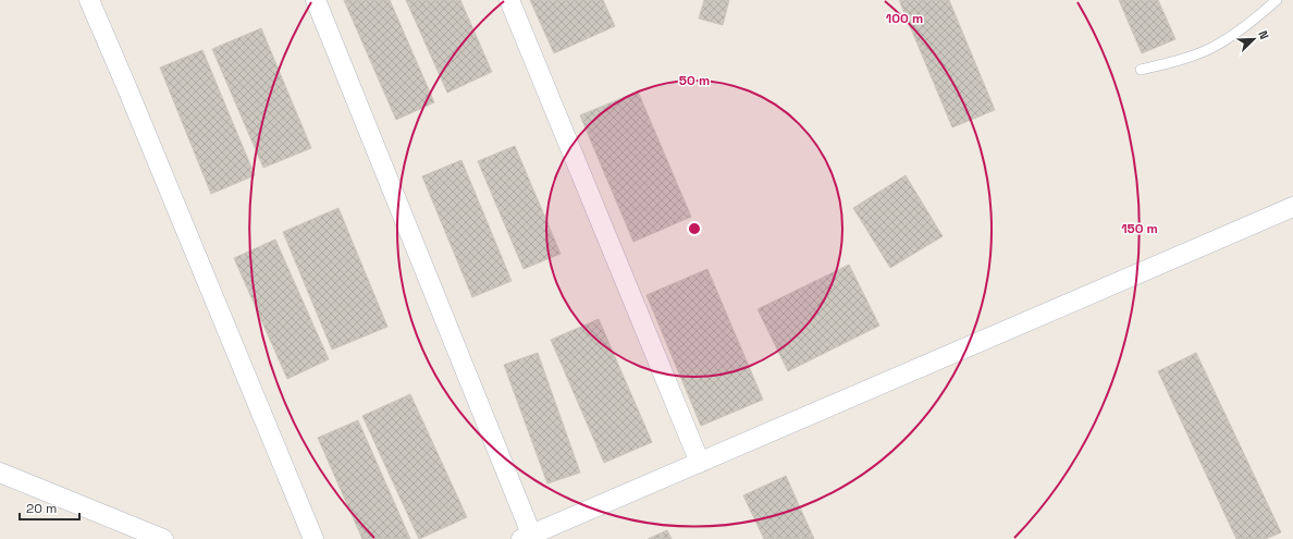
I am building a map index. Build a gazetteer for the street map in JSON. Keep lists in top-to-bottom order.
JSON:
{
  "scale_bar": "20 m",
  "north": "top right",
  "rings": ["100 m", "50 m", "150 m"]
}
